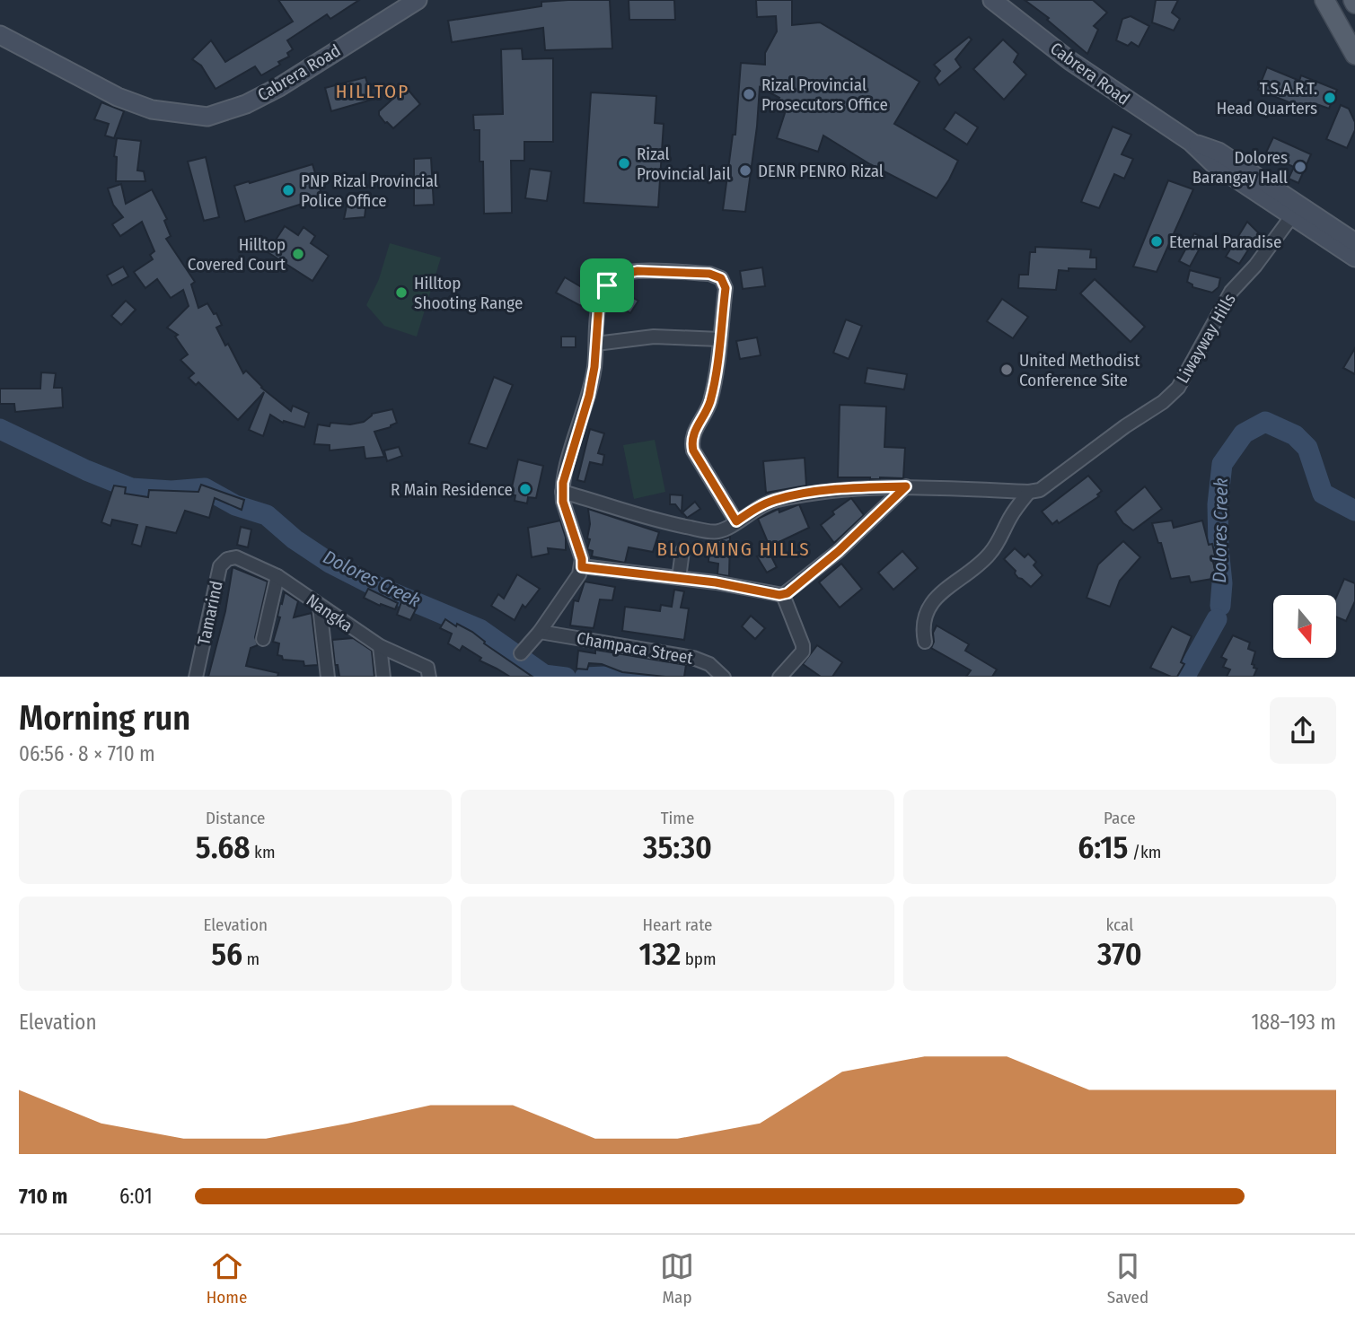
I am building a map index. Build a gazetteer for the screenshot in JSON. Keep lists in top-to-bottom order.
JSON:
{
  "streets": {
    "main road": ["Cabrera Road"],
    "street": [
      "Liwayway Hills",
      "Tamarind",
      "Nangka",
      "Champaca Street"
    ]
  },
  "crossings": [
    ["Cabrera Road", "Liwayway Hills"],
    ["Tamarind", "Nangka"]
  ],
  "districts": ["HILLTOP", "BLOOMING HILLS"],
  "water": ["Dolores Creek"],
  "places": [
    "Rizal Provincial Prosecutors Office",
    "T.S.A.R.T. Head Quarters",
    "Rizal Provincial Jail",
    "Dolores Barangay Hall",
    "DENR PENRO Rizal",
    "PNP Rizal Provincial Police Office",
    "Eternal Paradise",
    "Hilltop Covered Court",
    "Hilltop Shooting Range",
    "United Methodist Conference Site",
    "R Main Residence"
  ],
  "north": "bottom",
  "page": {
    "heading": ["Morning run", "06:56 · 8 × 710 m"],
    "stats": [
      ["Distance", "5.68 km"],
      ["Time", "35:30"],
      ["Pace", "6:15 /km"],
      ["Elevation", "56 m"],
      ["Heart rate", "132 bpm"],
      ["kcal", "370"]
    ],
    "chart": ["Elevation", "188–193 m"],
    "list": [
      {
        "name": "710 m",
        "note": "6:01"
      }
    ],
    "tabs": ["Home", "Map", "Saved"]
  }
}
